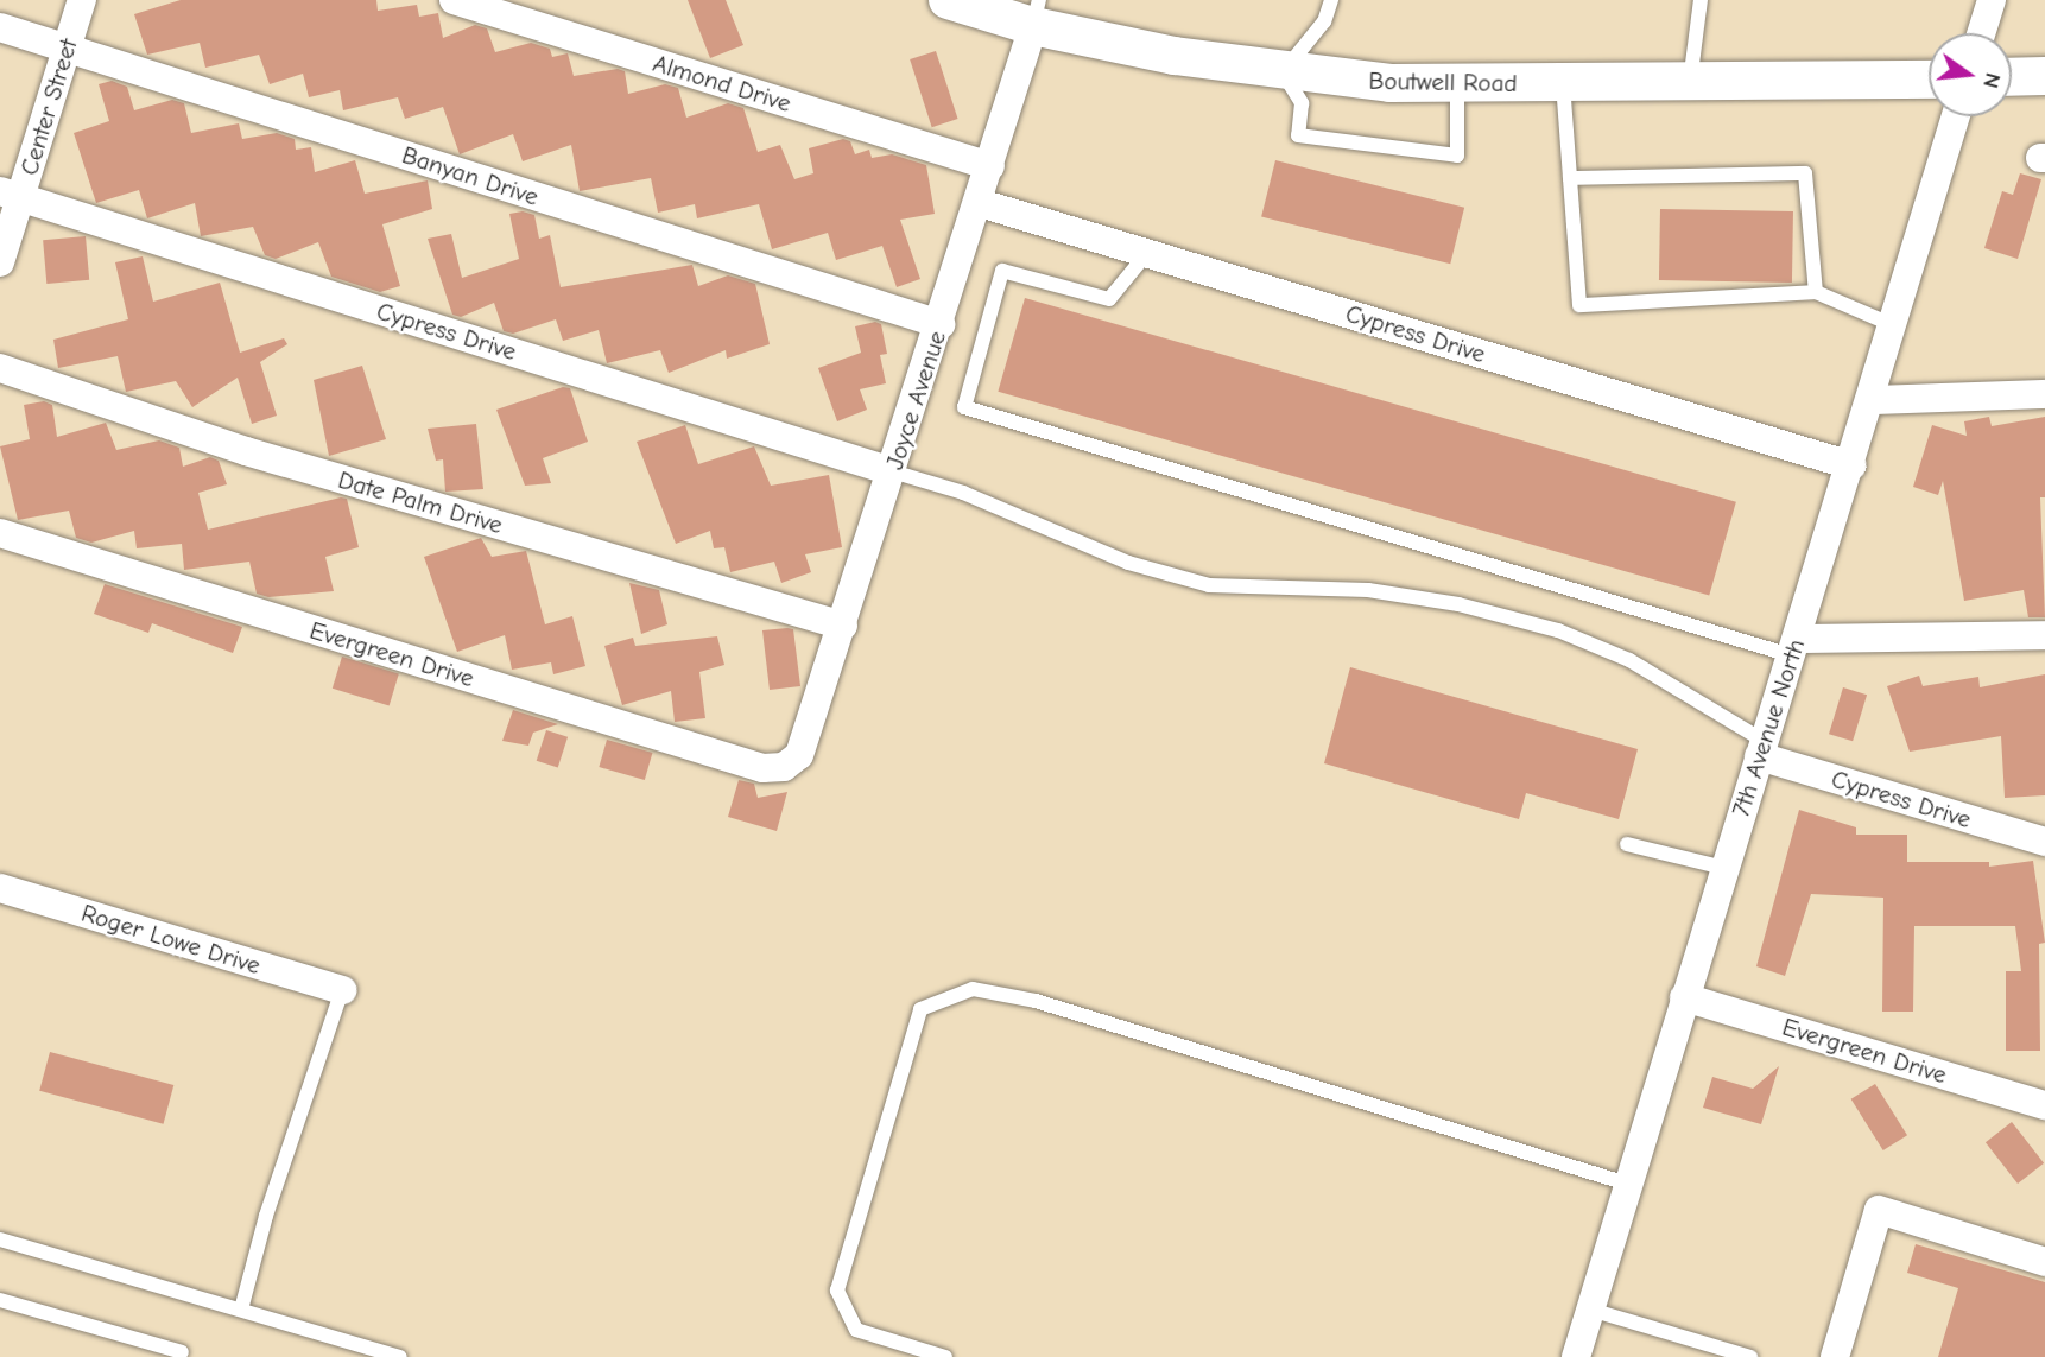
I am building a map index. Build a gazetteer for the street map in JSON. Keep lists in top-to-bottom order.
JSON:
{
  "streets": {
    "street": [
      "Boutwell Road",
      "Almond Drive",
      "Center Street",
      "Banyan Drive",
      "Cypress Drive",
      "Joyce Avenue",
      "Date Palm Drive",
      "Evergreen Drive",
      "7th Avenue North",
      "Roger Lowe Drive"
    ]
  },
  "crossings": [
    ["Boutwell Road", "Joyce Avenue"],
    ["Almond Drive", "Joyce Avenue"],
    ["Center Street", "Banyan Drive"],
    ["Center Street", "Cypress Drive"],
    ["Banyan Drive", "Joyce Avenue"],
    ["Cypress Drive", "Joyce Avenue"],
    ["Cypress Drive", "7th Avenue North"],
    ["Joyce Avenue", "Date Palm Drive"],
    ["Joyce Avenue", "Evergreen Drive"],
    ["Evergreen Drive", "7th Avenue North"]
  ],
  "north": "right"
}
